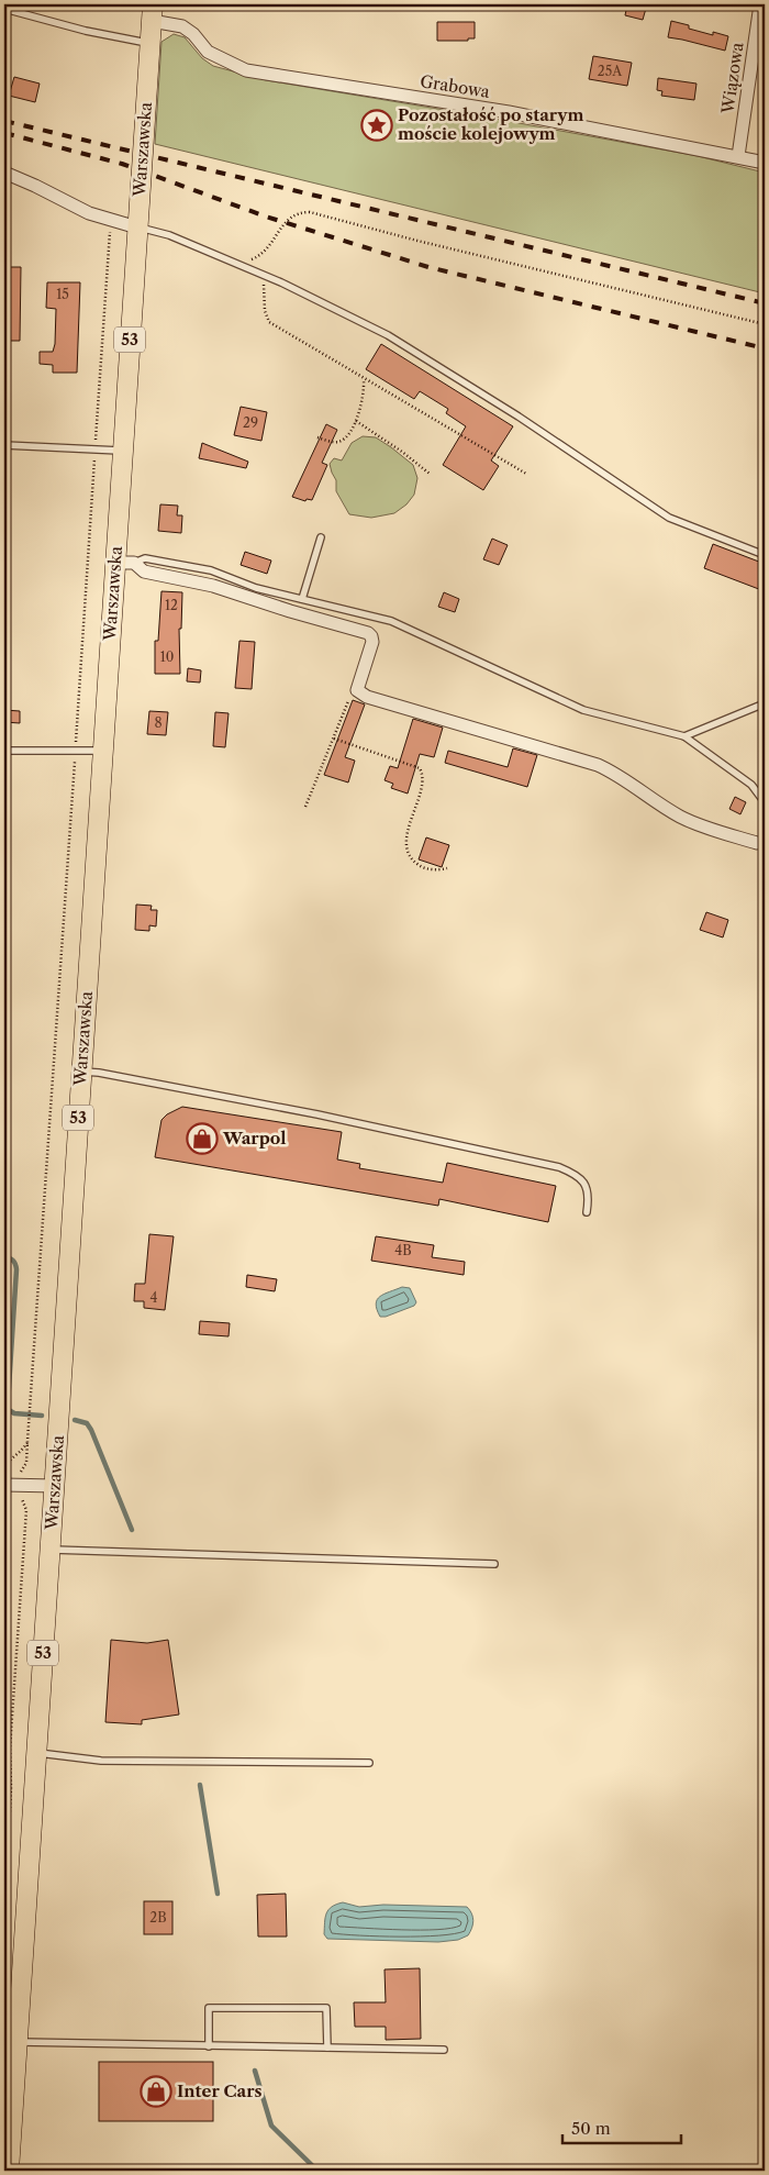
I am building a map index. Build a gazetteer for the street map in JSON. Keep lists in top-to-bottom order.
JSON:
{
  "streets": {
    "main road": ["Warszawska", "53"],
    "street": ["Wiązowa", "Grabowa"]
  },
  "crossings": [
    ["Wiązowa", "Grabowa"],
    ["Grabowa", "Warszawska"]
  ],
  "places": {
    "place": ["Pozostałość po starym moście kolejowym"],
    "shop": ["Warpol", "Inter Cars"]
  },
  "house_numbers": [
    "25A",
    "15",
    "29",
    "12",
    "10",
    "8",
    "4B",
    "4",
    "2B"
  ],
  "scale_bar": "50 m"
}
